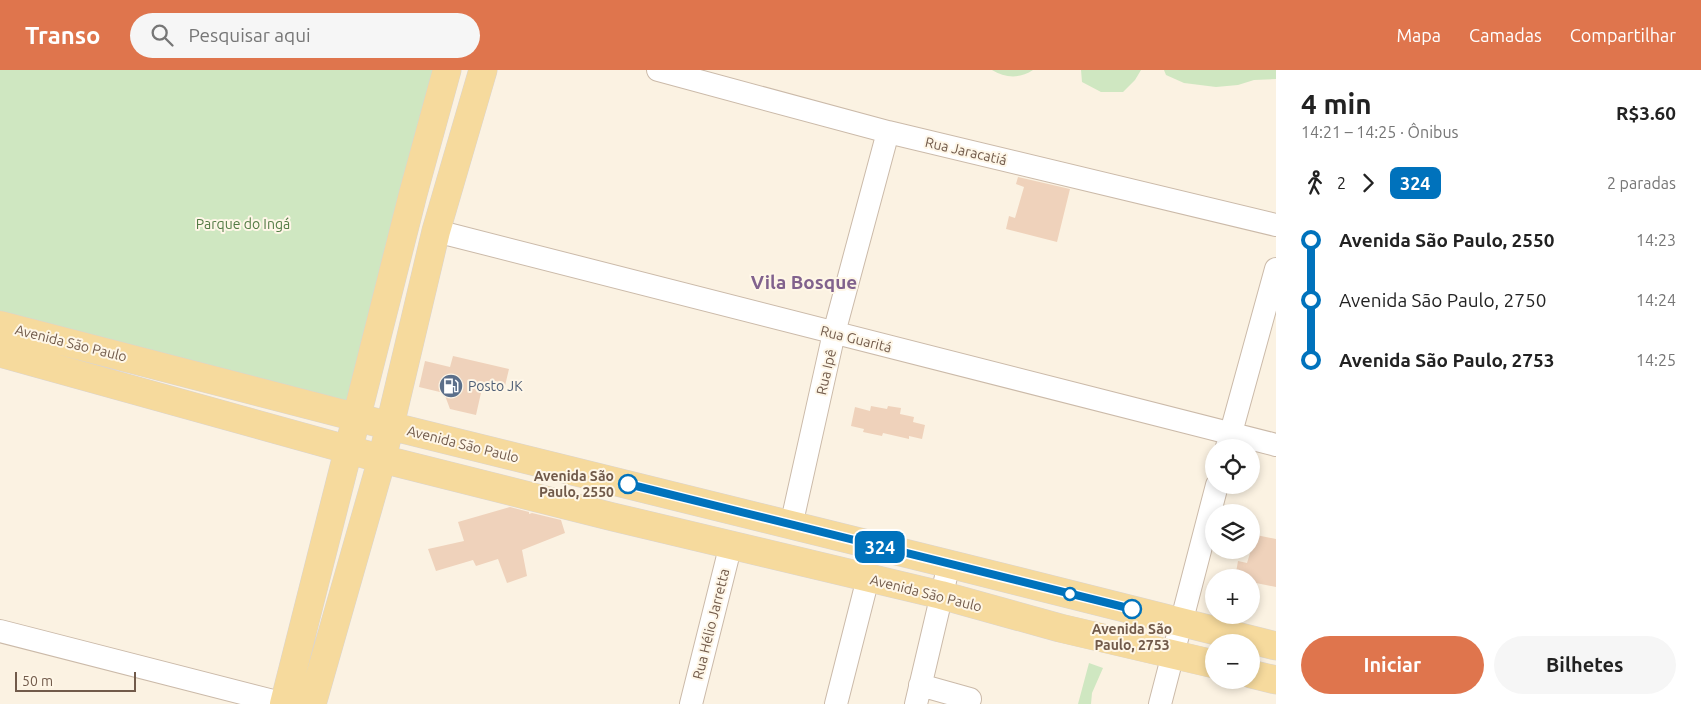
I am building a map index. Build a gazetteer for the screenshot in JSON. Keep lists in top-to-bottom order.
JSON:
{
  "streets": {
    "main road": ["Avenida São Paulo"],
    "street": [
      "Rua Jaracatiá",
      "Rua Guaritá",
      "Rua Ipê",
      "Rua Hélio Jarretta"
    ]
  },
  "crossings": [
    ["Rua Jaracatiá", "Rua Ipê"],
    ["Rua Guaritá", "Rua Ipê"],
    ["Avenida São Paulo", "Rua Ipê"],
    ["Avenida São Paulo", "Rua Hélio Jarretta"]
  ],
  "districts": ["Vila Bosque"],
  "parks": ["Parque do Ingá"],
  "places": {
    "fuel station": ["Posto JK"],
    "other": ["Avenida São Paulo, 2550", "Avenida São Paulo, 2753"]
  },
  "lines": ["bus line 324"],
  "scale_bar": "50 m",
  "page": {
    "header": "Transo",
    "search": "Pesquisar aqui",
    "nav": ["Mapa", "Camadas", "Compartilhar"],
    "on_map": "324",
    "heading": ["4 min", "14:21 – 14:25 · Ônibus", "R$3.60"],
    "legs": ["2", "324", "2 paradas"],
    "list": [
      {
        "name": "Avenida São Paulo, 2550",
        "value": "14:23"
      },
      {
        "name": "Avenida São Paulo, 2750",
        "value": "14:24"
      },
      {
        "name": "Avenida São Paulo, 2753",
        "value": "14:25"
      }
    ],
    "map_buttons": ["+", "−"],
    "buttons": ["Iniciar", "Bilhetes"],
    "scale": "50 m"
  }
}
